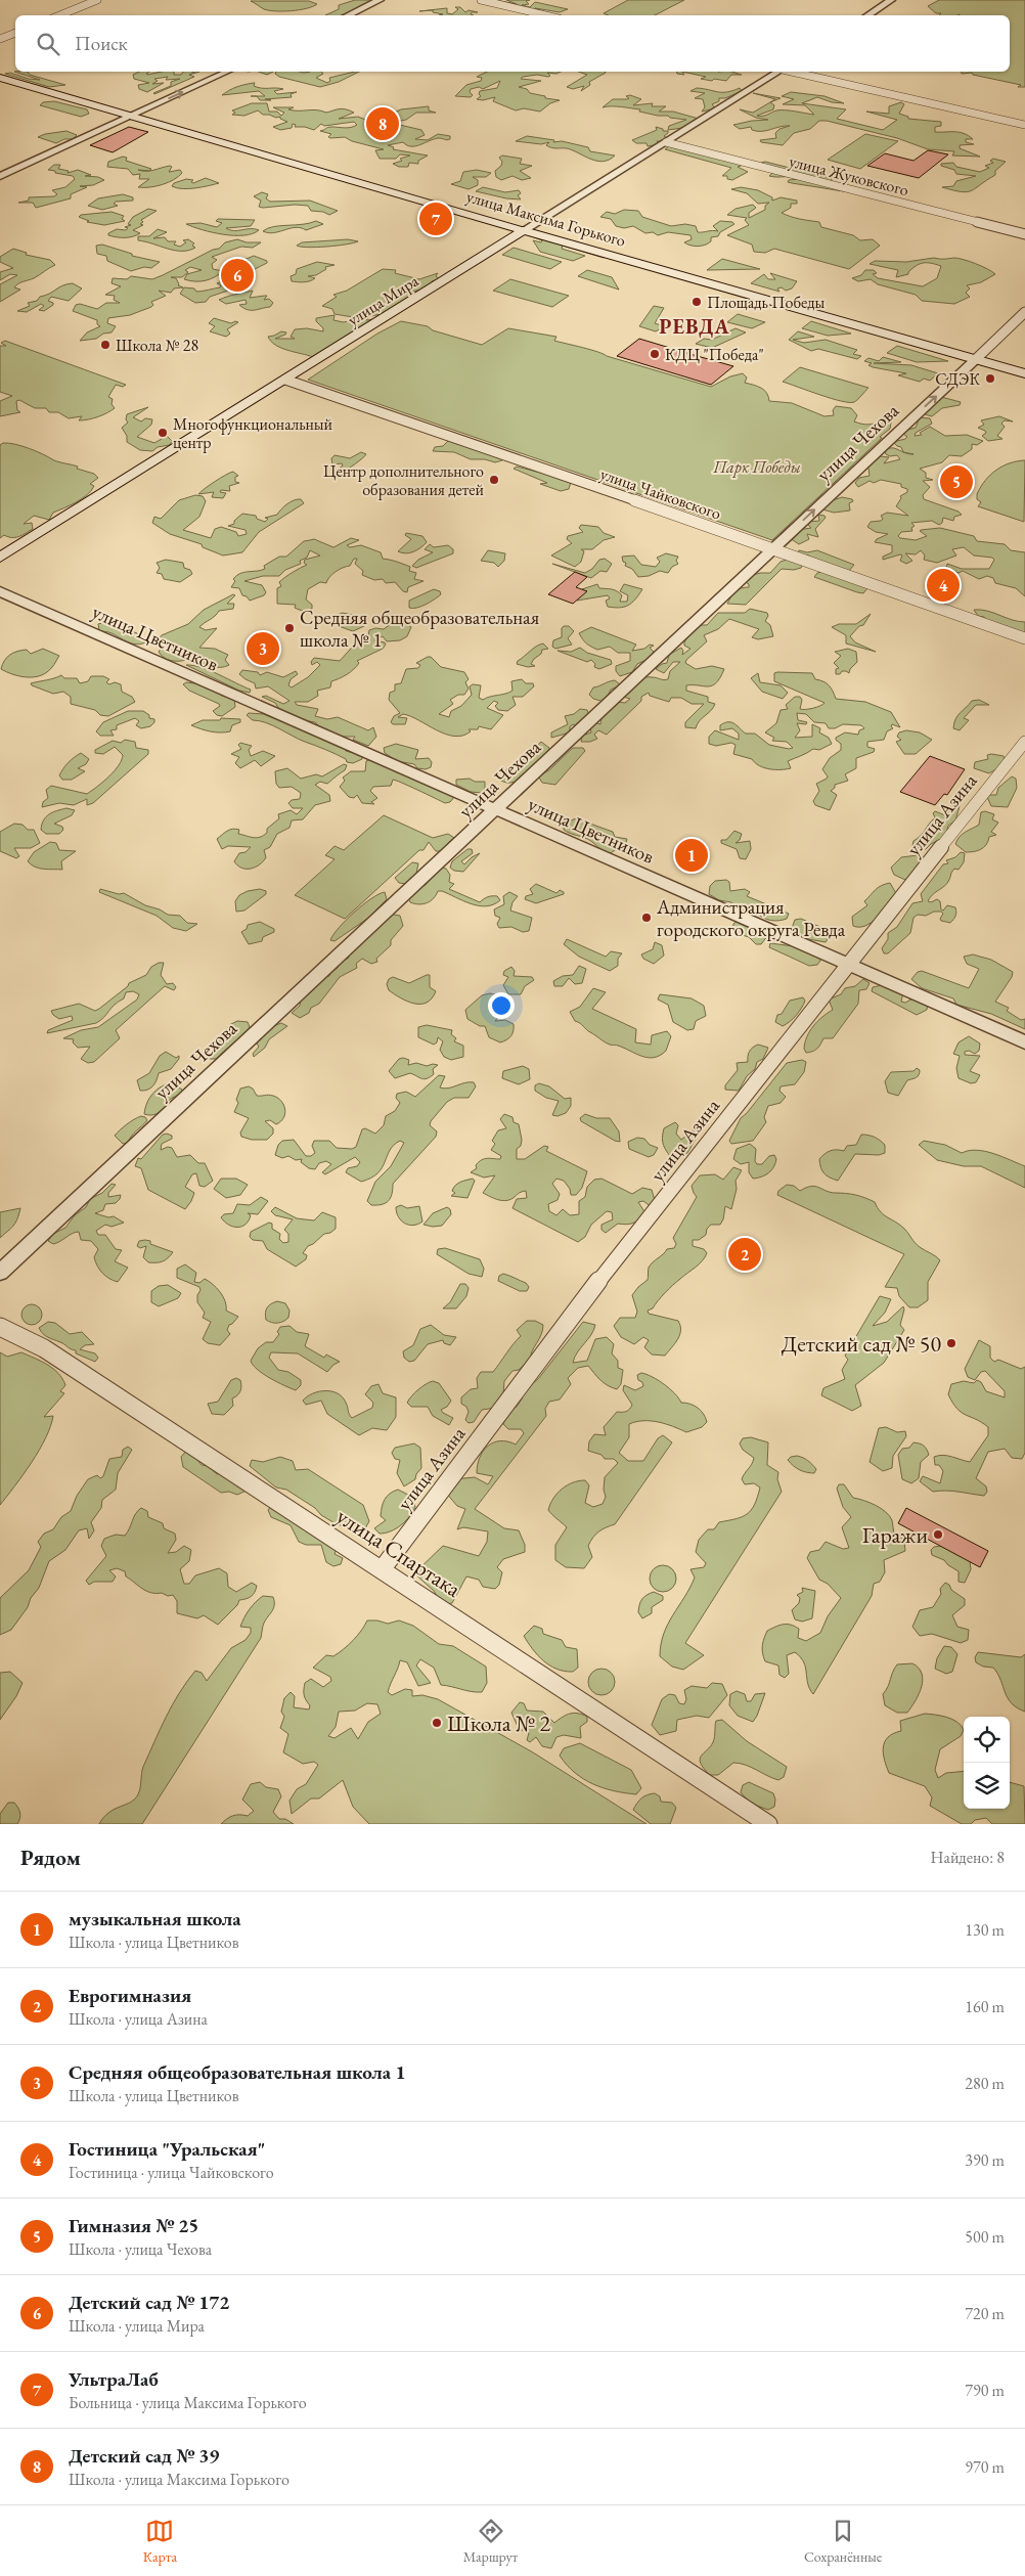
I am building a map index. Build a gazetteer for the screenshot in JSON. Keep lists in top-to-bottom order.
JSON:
{
  "streets": {
    "main road": ["улица Максима Горького", "улица Мира"],
    "street": [
      "улица Жуковского",
      "улица Чехова",
      "улица Чайковского",
      "улица Цветников",
      "улица Азина",
      "улица Спартака"
    ]
  },
  "crossings": [
    ["улица Жуковского", "улица Мира"],
    ["улица Максима Горького", "улица Мира"],
    ["улица Максима Горького", "улица Чехова"],
    ["улица Мира", "улица Чайковского"],
    ["улица Чехова", "улица Чайковского"],
    ["улица Чехова", "улица Цветников"],
    ["улица Цветников", "улица Азина"],
    ["улица Азина", "улица Спартака"]
  ],
  "districts": ["РЕВДА"],
  "parks": ["Парк Победы"],
  "places": [
    "Площадь Победы",
    "Школа № 28",
    "КДЦ \"Победа\"",
    "СДЭК",
    "Многофункциональный центр",
    "Центр дополнительного образования детей",
    "Средняя общеобразовательная школа № 1",
    "Администрация городского округа Ревда",
    "Детский сад № 50",
    "Гаражи",
    "Школа № 2"
  ],
  "page": {
    "search": "Поиск",
    "pins": [
      "8",
      "7",
      "6",
      "5",
      "4",
      "3",
      "1",
      "2"
    ],
    "heading": ["Рядом", "Найдено: 8"],
    "list": [
      {
        "mark": "1",
        "name": "музыкальная школа",
        "note": "Школа · улица Цветников",
        "value": "130 m"
      },
      {
        "mark": "2",
        "name": "Еврогимназия",
        "note": "Школа · улица Азина",
        "value": "160 m"
      },
      {
        "mark": "3",
        "name": "Средняя общеобразовательная школа 1",
        "note": "Школа · улица Цветников",
        "value": "280 m"
      },
      {
        "mark": "4",
        "name": "Гостиница \"Уральская\"",
        "note": "Гостиница · улица Чайковского",
        "value": "390 m"
      },
      {
        "mark": "5",
        "name": "Гимназия № 25",
        "note": "Школа · улица Чехова",
        "value": "500 m"
      },
      {
        "mark": "6",
        "name": "Детский сад № 172",
        "note": "Школа · улица Мира",
        "value": "720 m"
      },
      {
        "mark": "7",
        "name": "УльтраЛаб",
        "note": "Больница · улица Максима Горького",
        "value": "790 m"
      },
      {
        "mark": "8",
        "name": "Детский сад № 39",
        "note": "Школа · улица Максима Горького",
        "value": "970 m"
      }
    ],
    "nav": ["Карта", "Маршрут", "Сохранённые"]
  }
}
